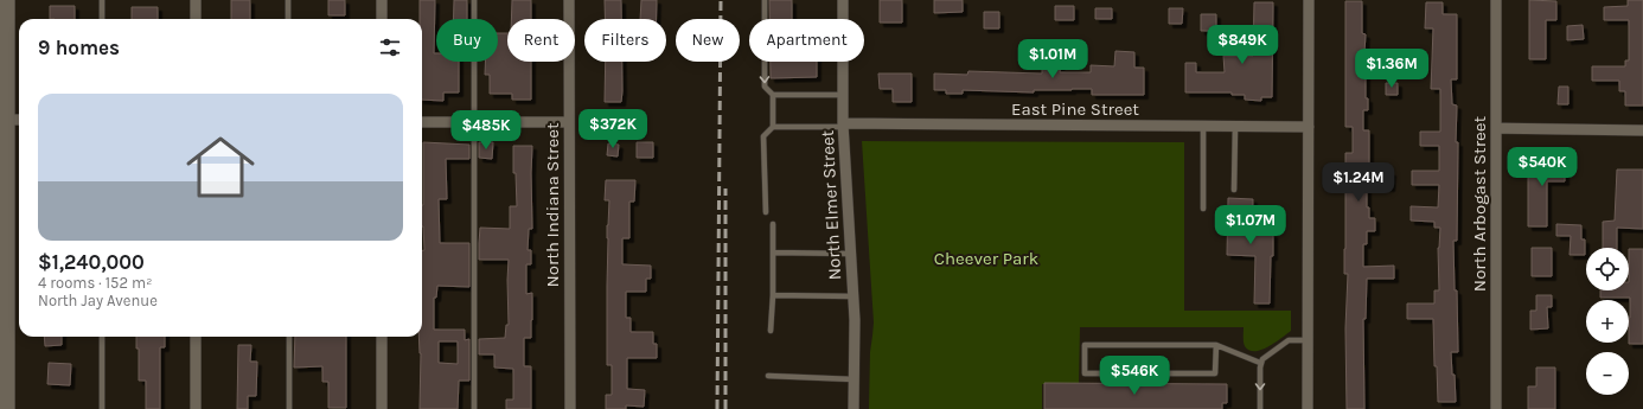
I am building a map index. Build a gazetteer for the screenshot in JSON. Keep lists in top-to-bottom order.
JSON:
{
  "streets": {
    "street": [
      "East Pine Street",
      "North Arbogast Street",
      "North Indiana Street",
      "North Elmer Street"
    ]
  },
  "crossings": [
    ["East Pine Street", "North Elmer Street"]
  ],
  "parks": ["Cheever Park"],
  "page": {
    "chip": [
      "Buy",
      "Rent",
      "Filters",
      "New",
      "Apartment"
    ],
    "heading": "9 homes",
    "price": [
      "$849K",
      "$1.01M",
      "$1.36M",
      "$372K",
      "$485K",
      "$540K",
      "$1.24M",
      "$1.07M",
      "$546K"
    ],
    "list": [
      {
        "name": "$1,240,000",
        "note": "4 rooms · 152 m² · North Jay Avenue"
      }
    ],
    "map_buttons": ["+", "−"]
  }
}
